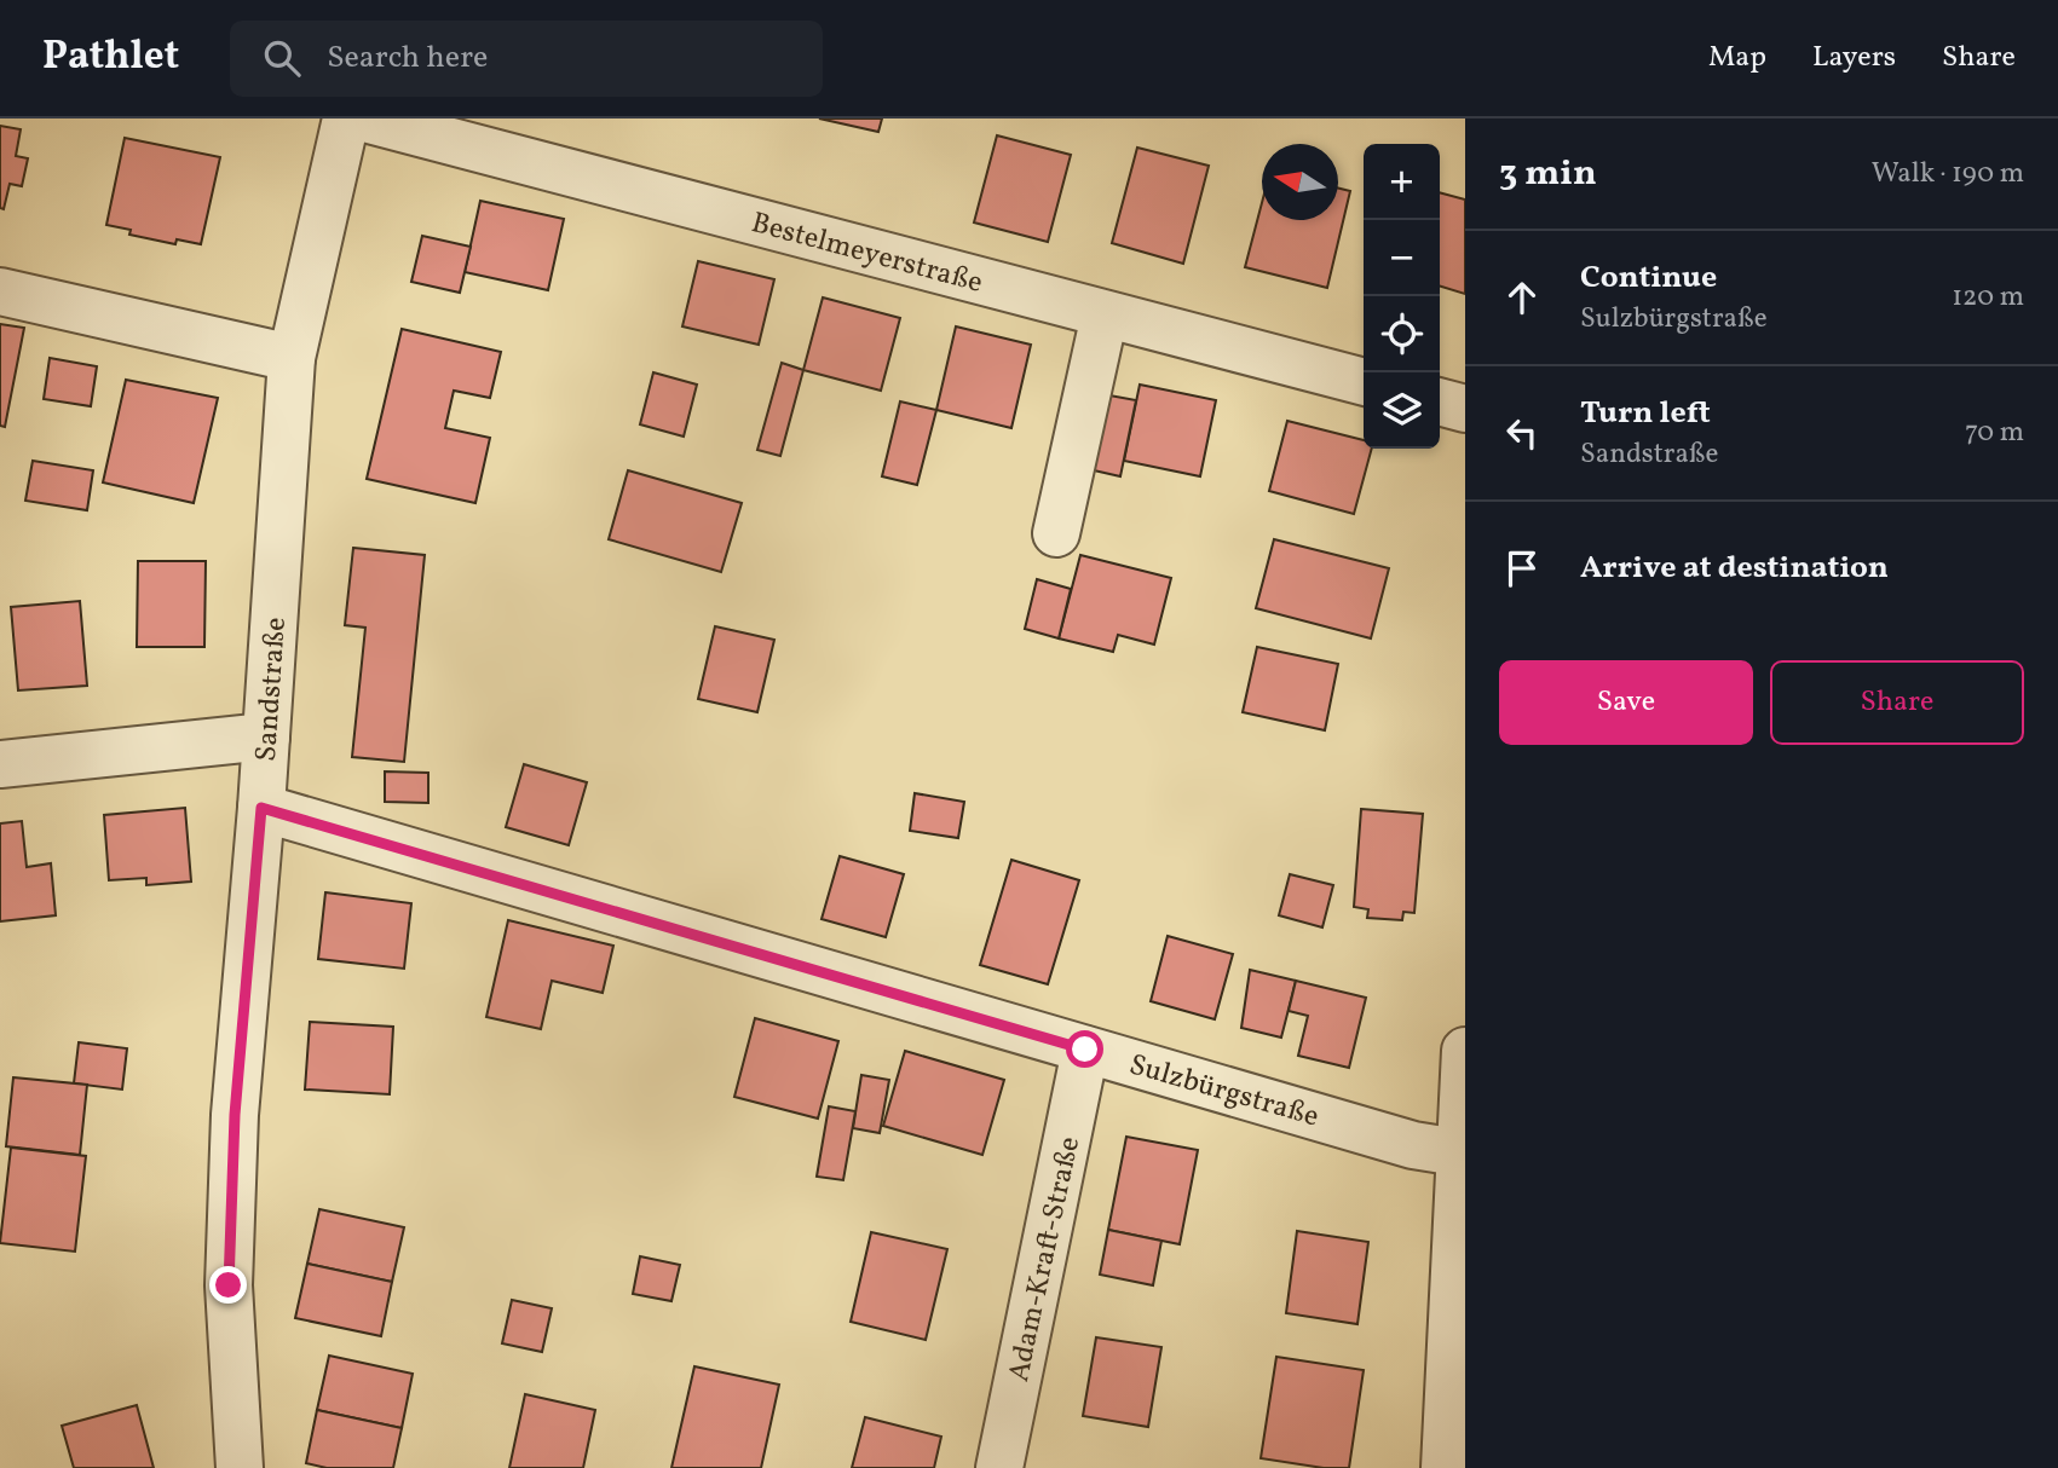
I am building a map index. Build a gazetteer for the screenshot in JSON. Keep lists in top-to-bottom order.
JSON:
{
  "streets": {
    "street": [
      "Bestelmeyerstraße",
      "Sandstraße",
      "Sulzbürgstraße",
      "Adam-Kraft-Straße"
    ]
  },
  "crossings": [
    ["Sandstraße", "Sulzbürgstraße"],
    ["Sulzbürgstraße", "Adam-Kraft-Straße"]
  ],
  "north": "left",
  "page": {
    "header": "Pathlet",
    "search": "Search here",
    "nav": ["Map", "Layers", "Share"],
    "heading": ["3 min", "Walk · 190 m"],
    "map_buttons": ["+", "−"],
    "list": [
      ["Continue", "Sulzbürgstraße", "120 m"],
      ["Turn left", "Sandstraße", "70 m"],
      "Arrive at destination"
    ],
    "buttons": ["Save", "Share"]
  }
}
